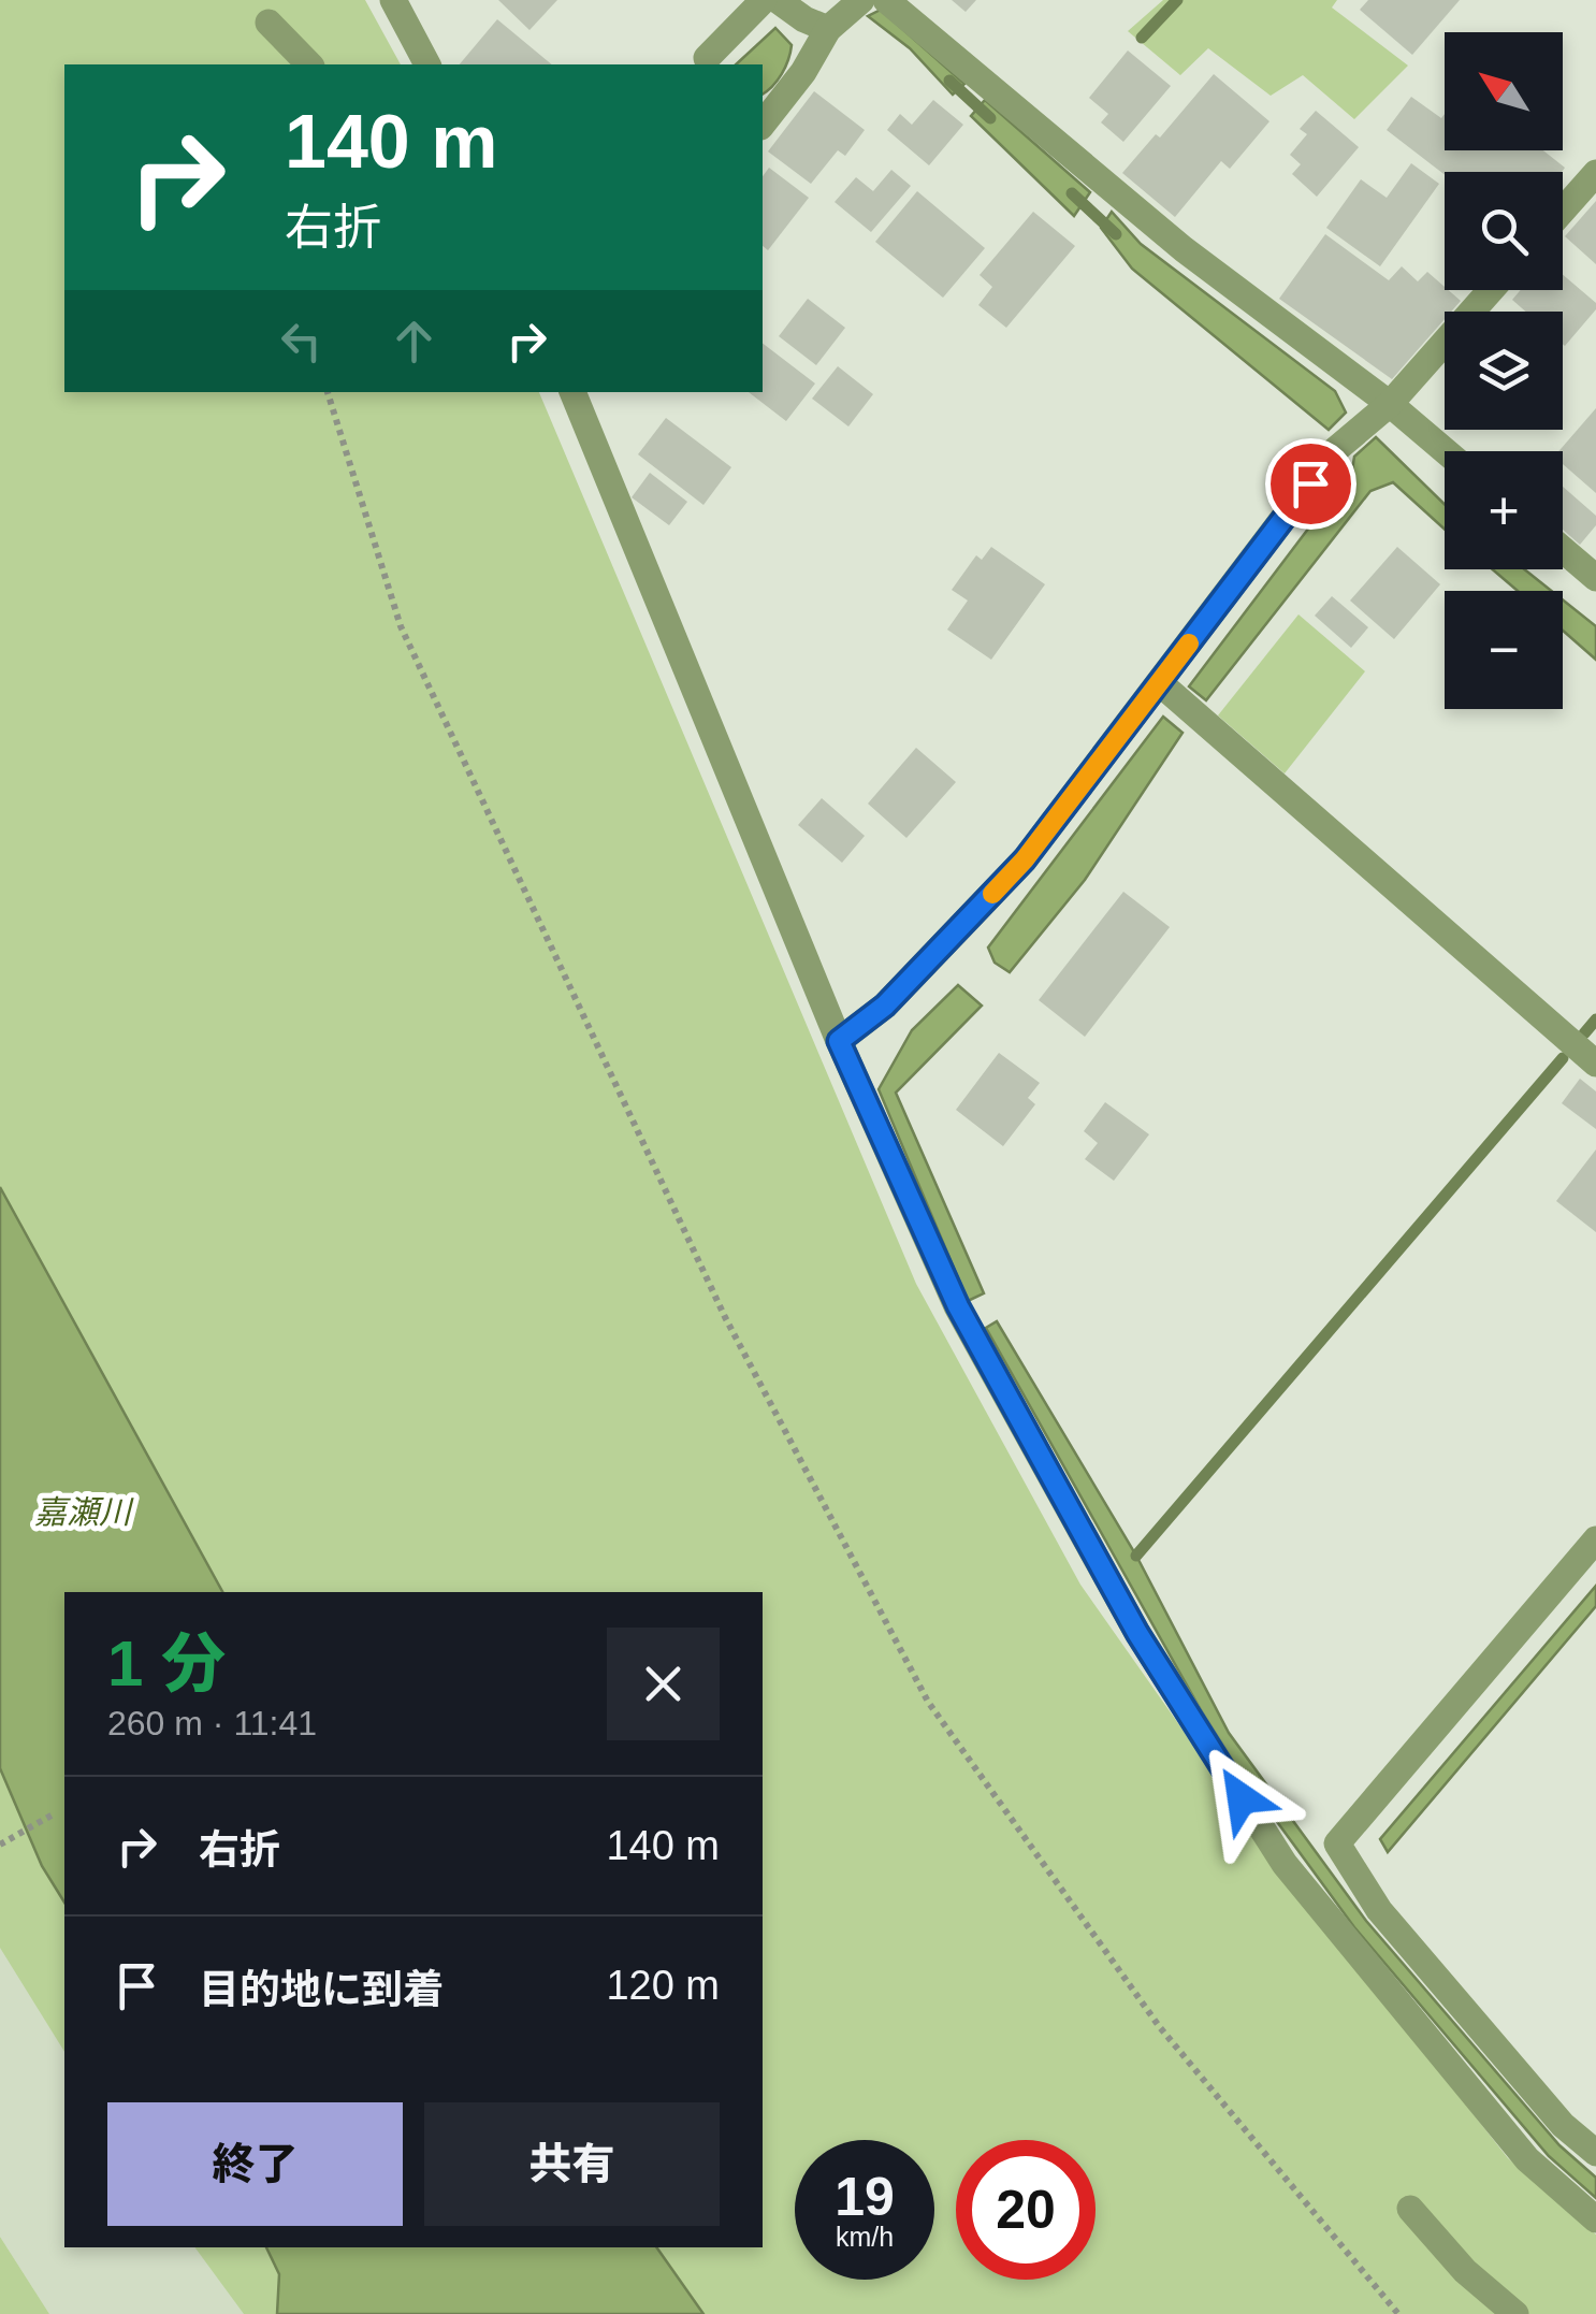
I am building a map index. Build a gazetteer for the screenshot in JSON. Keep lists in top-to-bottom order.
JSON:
{
  "water": ["嘉瀬川"],
  "north": "top left",
  "page": {
    "map_buttons": ["+", "−"],
    "turn": ["140 m", "右折"],
    "heading": ["1 分", "260 m · 11:41"],
    "list": [
      {
        "name": "右折",
        "value": "140 m"
      },
      {
        "name": "目的地に到着",
        "value": "120 m"
      }
    ],
    "buttons": ["終了", "共有"],
    "speed": "19 km/h",
    "limit": "20"
  }
}
